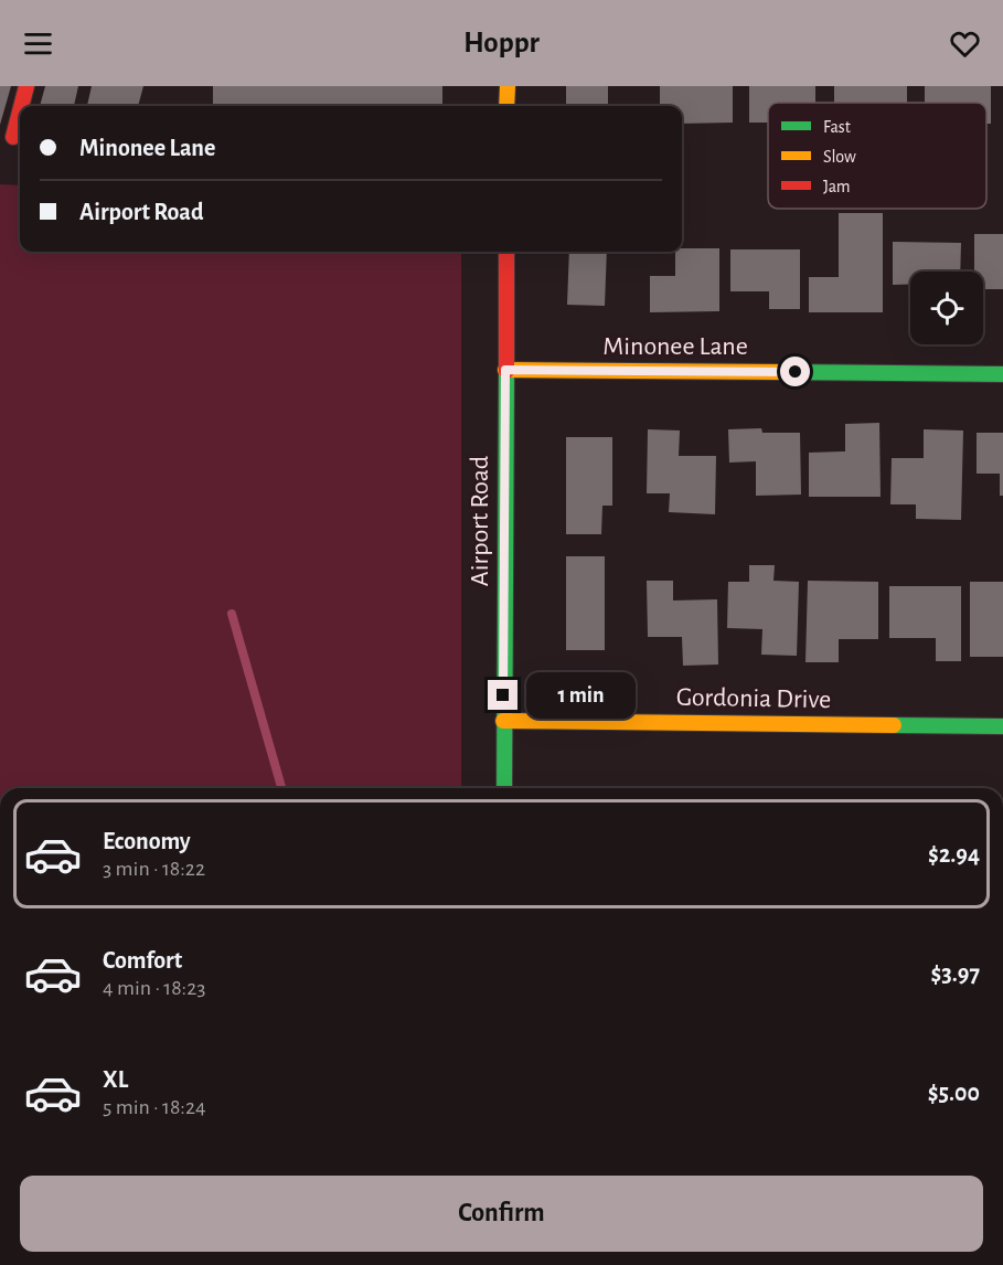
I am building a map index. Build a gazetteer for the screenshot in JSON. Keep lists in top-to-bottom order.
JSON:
{
  "streets": {
    "street": ["Minonee Lane", "Airport Road", "Gordonia Drive"]
  },
  "crossings": [
    ["Minonee Lane", "Airport Road"],
    ["Airport Road", "Gordonia Drive"]
  ],
  "legend": ["Fast", "Slow", "Jam"],
  "page": {
    "header": "Hoppr",
    "banner": ["Minonee Lane", "Airport Road"],
    "bubble": "1 min",
    "list": [
      {
        "name": "Economy",
        "note": "3 min · 18:22",
        "value": "$2.94"
      },
      {
        "name": "Comfort",
        "note": "4 min · 18:23",
        "value": "$3.97"
      },
      {
        "name": "XL",
        "note": "5 min · 18:24",
        "value": "$5.00"
      }
    ],
    "buttons": "Confirm"
  }
}
